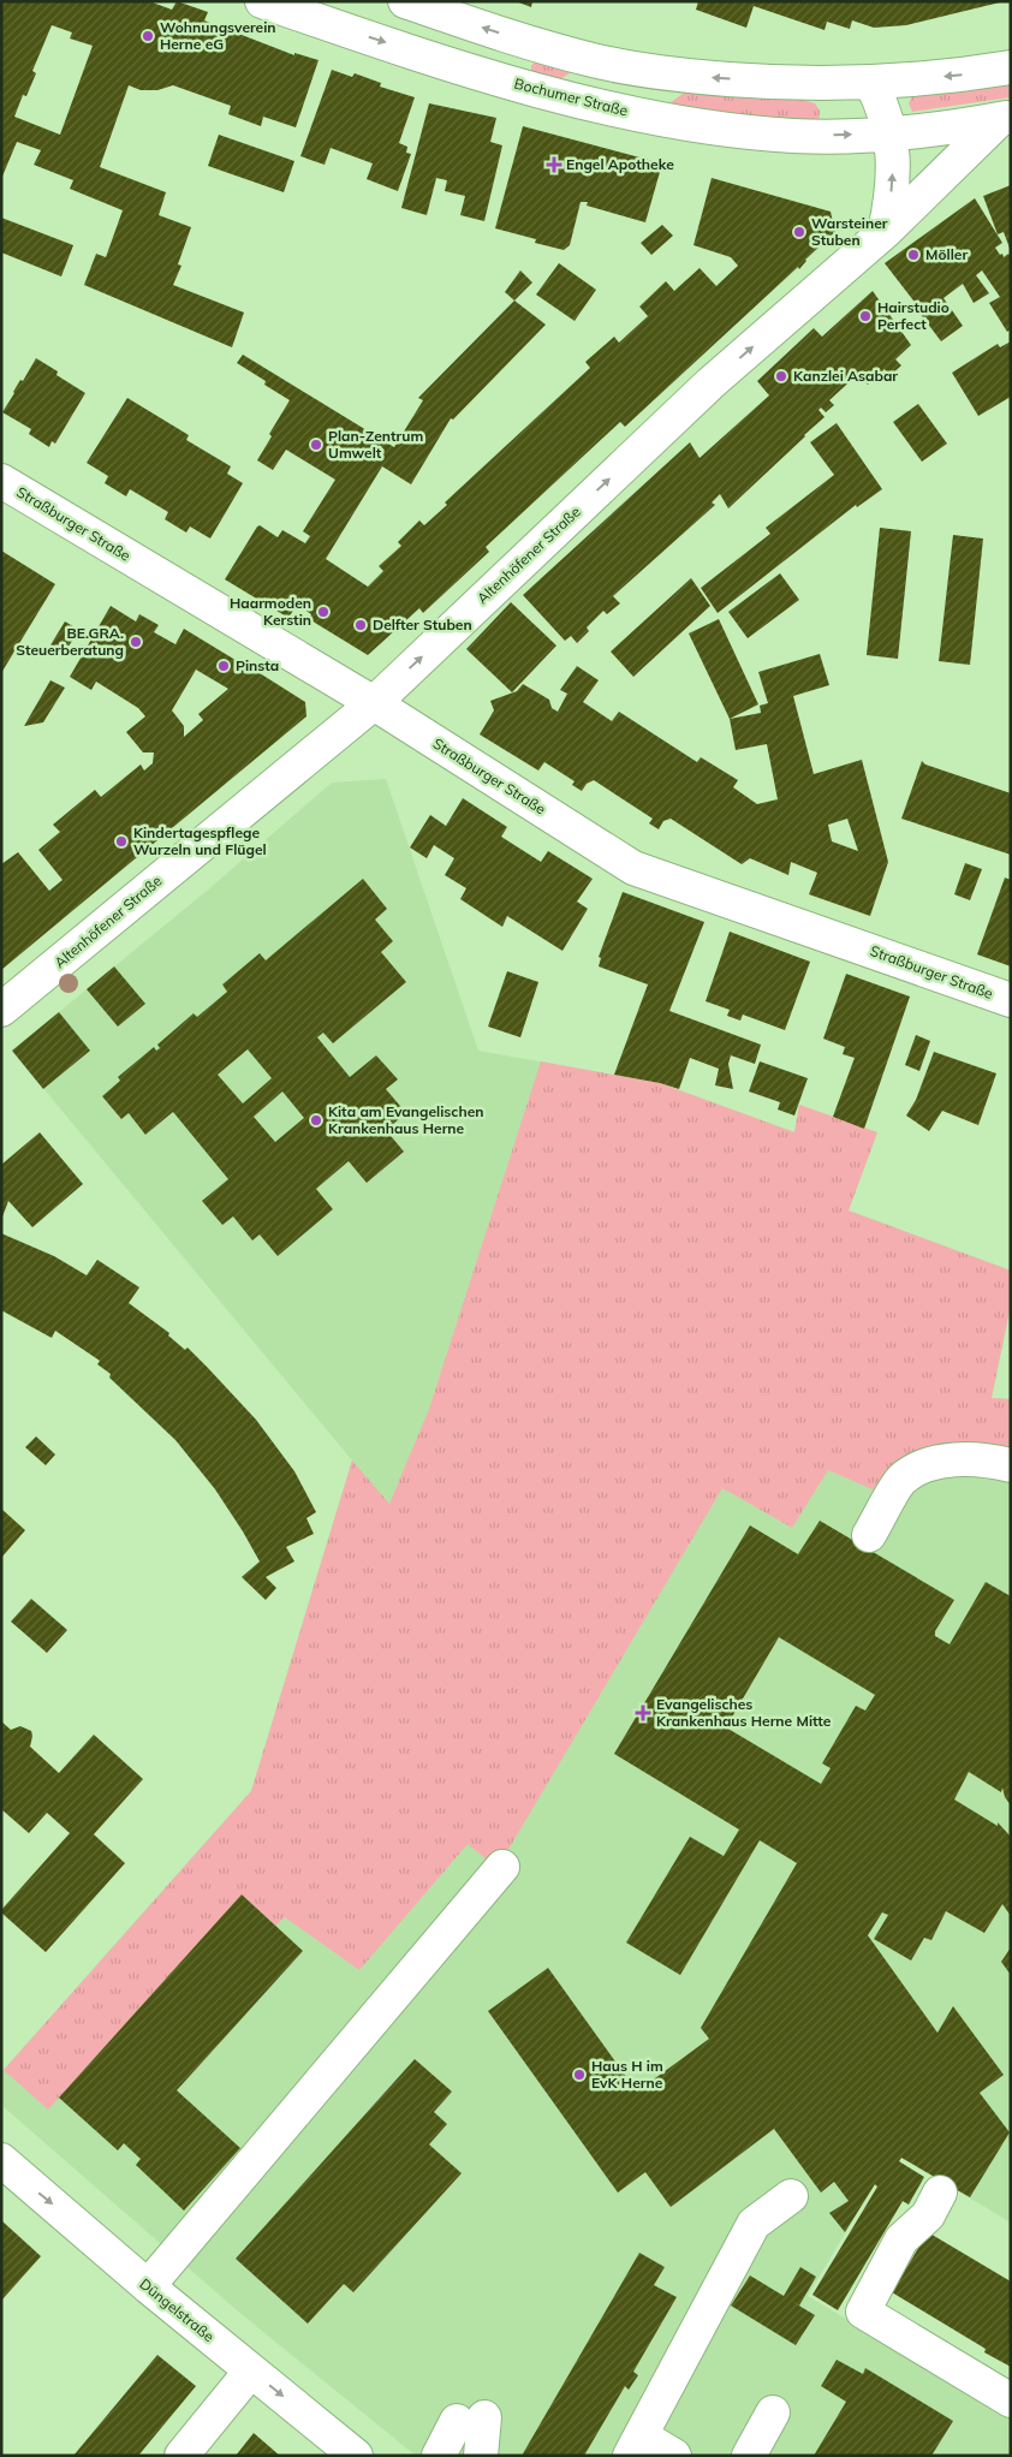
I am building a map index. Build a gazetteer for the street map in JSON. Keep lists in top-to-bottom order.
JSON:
{
  "streets": {
    "street": [
      "Bochumer Straße",
      "Straßburger Straße",
      "Altenhöfener Straße",
      "Düngelstraße"
    ]
  },
  "crossings": [
    ["Bochumer Straße", "Altenhöfener Straße"],
    ["Straßburger Straße", "Altenhöfener Straße"]
  ],
  "one_way": ["Altenhöfener Straße", "Düngelstraße"],
  "places": {
    "other": [
      "Wohnungsverein Herne eG",
      "Warsteiner Stuben",
      "Möller",
      "Hairstudio Perfect",
      "Kanzlei Asabar",
      "Plan-Zentrum Umwelt",
      "Haarmoden Kerstin",
      "Delfter Stuben",
      "BE.GRA. Steuerberatung",
      "Pinsta",
      "Kindertagespflege Wurzeln und Flügel",
      "Kita am Evangelischen Krankenhaus Herne",
      "Haus H im EvK Herne"
    ],
    "health": ["Engel Apotheke", "Evangelisches Krankenhaus Herne Mitte"]
  }
}
